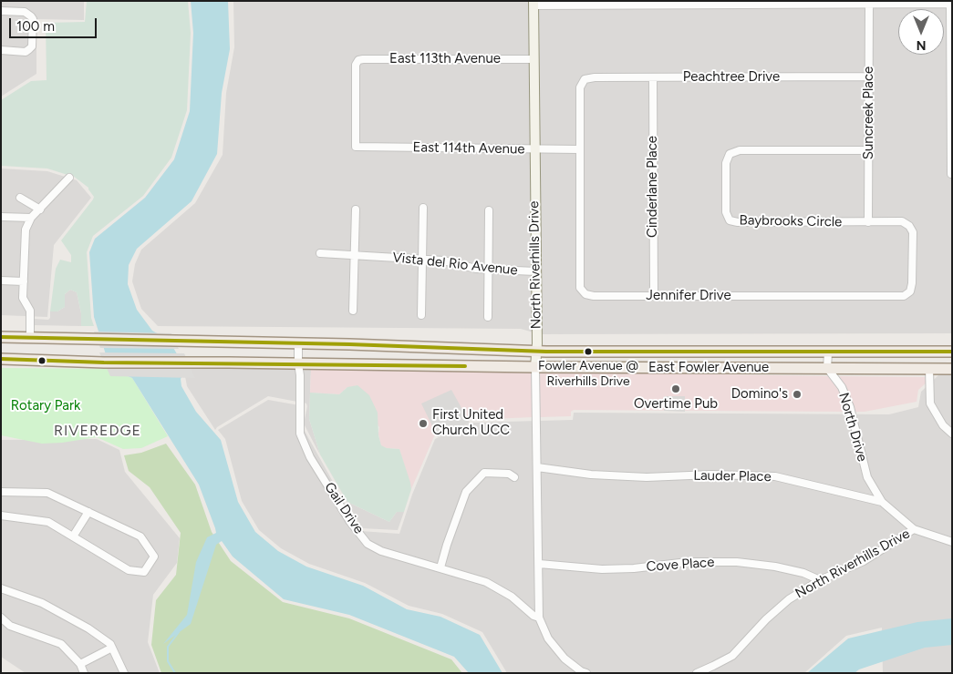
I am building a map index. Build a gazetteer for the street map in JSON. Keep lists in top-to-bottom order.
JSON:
{
  "streets": {
    "main road": ["East Fowler Avenue"],
    "street": [
      "East 113th Avenue",
      "Peachtree Drive",
      "Suncreek Place",
      "East 114th Avenue",
      "Cinderlane Place",
      "Baybrooks Circle",
      "Vista del Rio Avenue",
      "North Riverhills Drive",
      "Jennifer Drive",
      "North Drive",
      "Lauder Place",
      "Gail Drive",
      "Cove Place"
    ]
  },
  "crossings": [
    ["East 113th Avenue", "East 114th Avenue"],
    ["East 113th Avenue", "North Riverhills Drive"],
    ["Peachtree Drive", "Suncreek Place"],
    ["Peachtree Drive", "Cinderlane Place"],
    ["Peachtree Drive", "Jennifer Drive"],
    ["Suncreek Place", "Baybrooks Circle"],
    ["Suncreek Place", "Jennifer Drive"],
    ["East 114th Avenue", "North Riverhills Drive"],
    ["East 114th Avenue", "Jennifer Drive"],
    ["Cinderlane Place", "Jennifer Drive"],
    ["Baybrooks Circle", "Jennifer Drive"],
    ["Vista del Rio Avenue", "North Riverhills Drive"],
    ["North Riverhills Drive", "East Fowler Avenue"],
    ["North Riverhills Drive", "Lauder Place"],
    ["North Riverhills Drive", "Gail Drive"],
    ["North Riverhills Drive", "Cove Place"],
    ["East Fowler Avenue", "North Drive"],
    ["East Fowler Avenue", "Gail Drive"],
    ["North Drive", "Lauder Place"]
  ],
  "districts": ["RIVEREDGE"],
  "parks": ["Rotary Park"],
  "places": [
    "Fowler Avenue @ Riverhills Drive",
    "Overtime Pub",
    "Domino's",
    "First United Church UCC"
  ],
  "scale_bar": "100 m",
  "north": "bottom"
}
